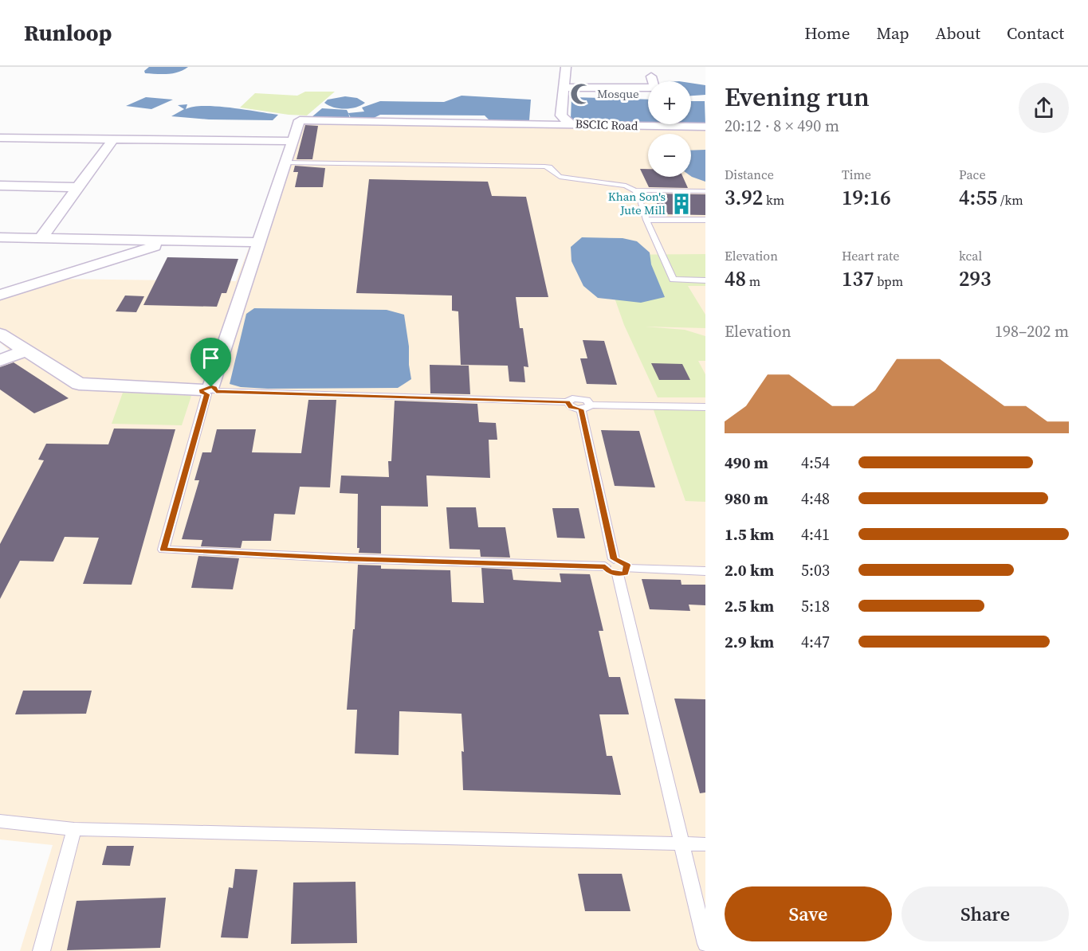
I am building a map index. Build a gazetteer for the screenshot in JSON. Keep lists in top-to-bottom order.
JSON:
{
  "streets": {
    "street": ["BSCIC Road"]
  },
  "places": {
    "mosque": ["Mosque"],
    "building": ["Khan Son's Jute Mill"]
  },
  "page": {
    "header": "Runloop",
    "nav": [
      "Home",
      "Map",
      "About",
      "Contact"
    ],
    "heading": ["Evening run", "20:12 · 8 × 490 m"],
    "map_buttons": ["+", "−"],
    "stats": [
      ["Distance", "3.92 km"],
      ["Time", "19:16"],
      ["Pace", "4:55 /km"],
      ["Elevation", "48 m"],
      ["Heart rate", "137 bpm"],
      ["kcal", "293"]
    ],
    "chart": ["Elevation", "198–202 m"],
    "list": [
      {
        "name": "490 m",
        "note": "4:54"
      },
      {
        "name": "980 m",
        "note": "4:48"
      },
      {
        "name": "1.5 km",
        "note": "4:41"
      },
      {
        "name": "2.0 km",
        "note": "5:03"
      },
      {
        "name": "2.5 km",
        "note": "5:18"
      },
      {
        "name": "2.9 km",
        "note": "4:47"
      }
    ],
    "buttons": ["Save", "Share"]
  }
}
